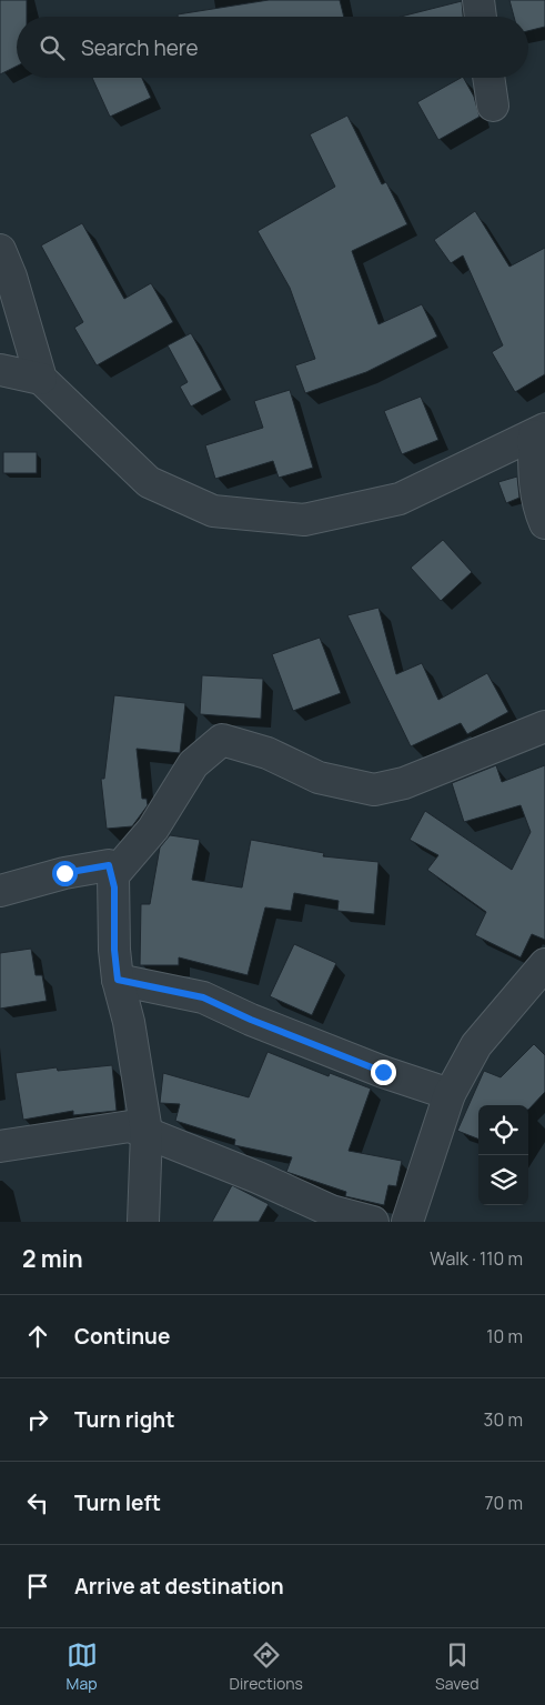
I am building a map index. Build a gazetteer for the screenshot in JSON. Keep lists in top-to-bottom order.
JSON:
{
  "page": {
    "search": "Search here",
    "heading": ["2 min", "Walk · 110 m"],
    "list": [
      ["Continue", "10 m"],
      ["Turn right", "30 m"],
      ["Turn left", "70 m"],
      "Arrive at destination"
    ],
    "nav": ["Map", "Directions", "Saved"]
  }
}
